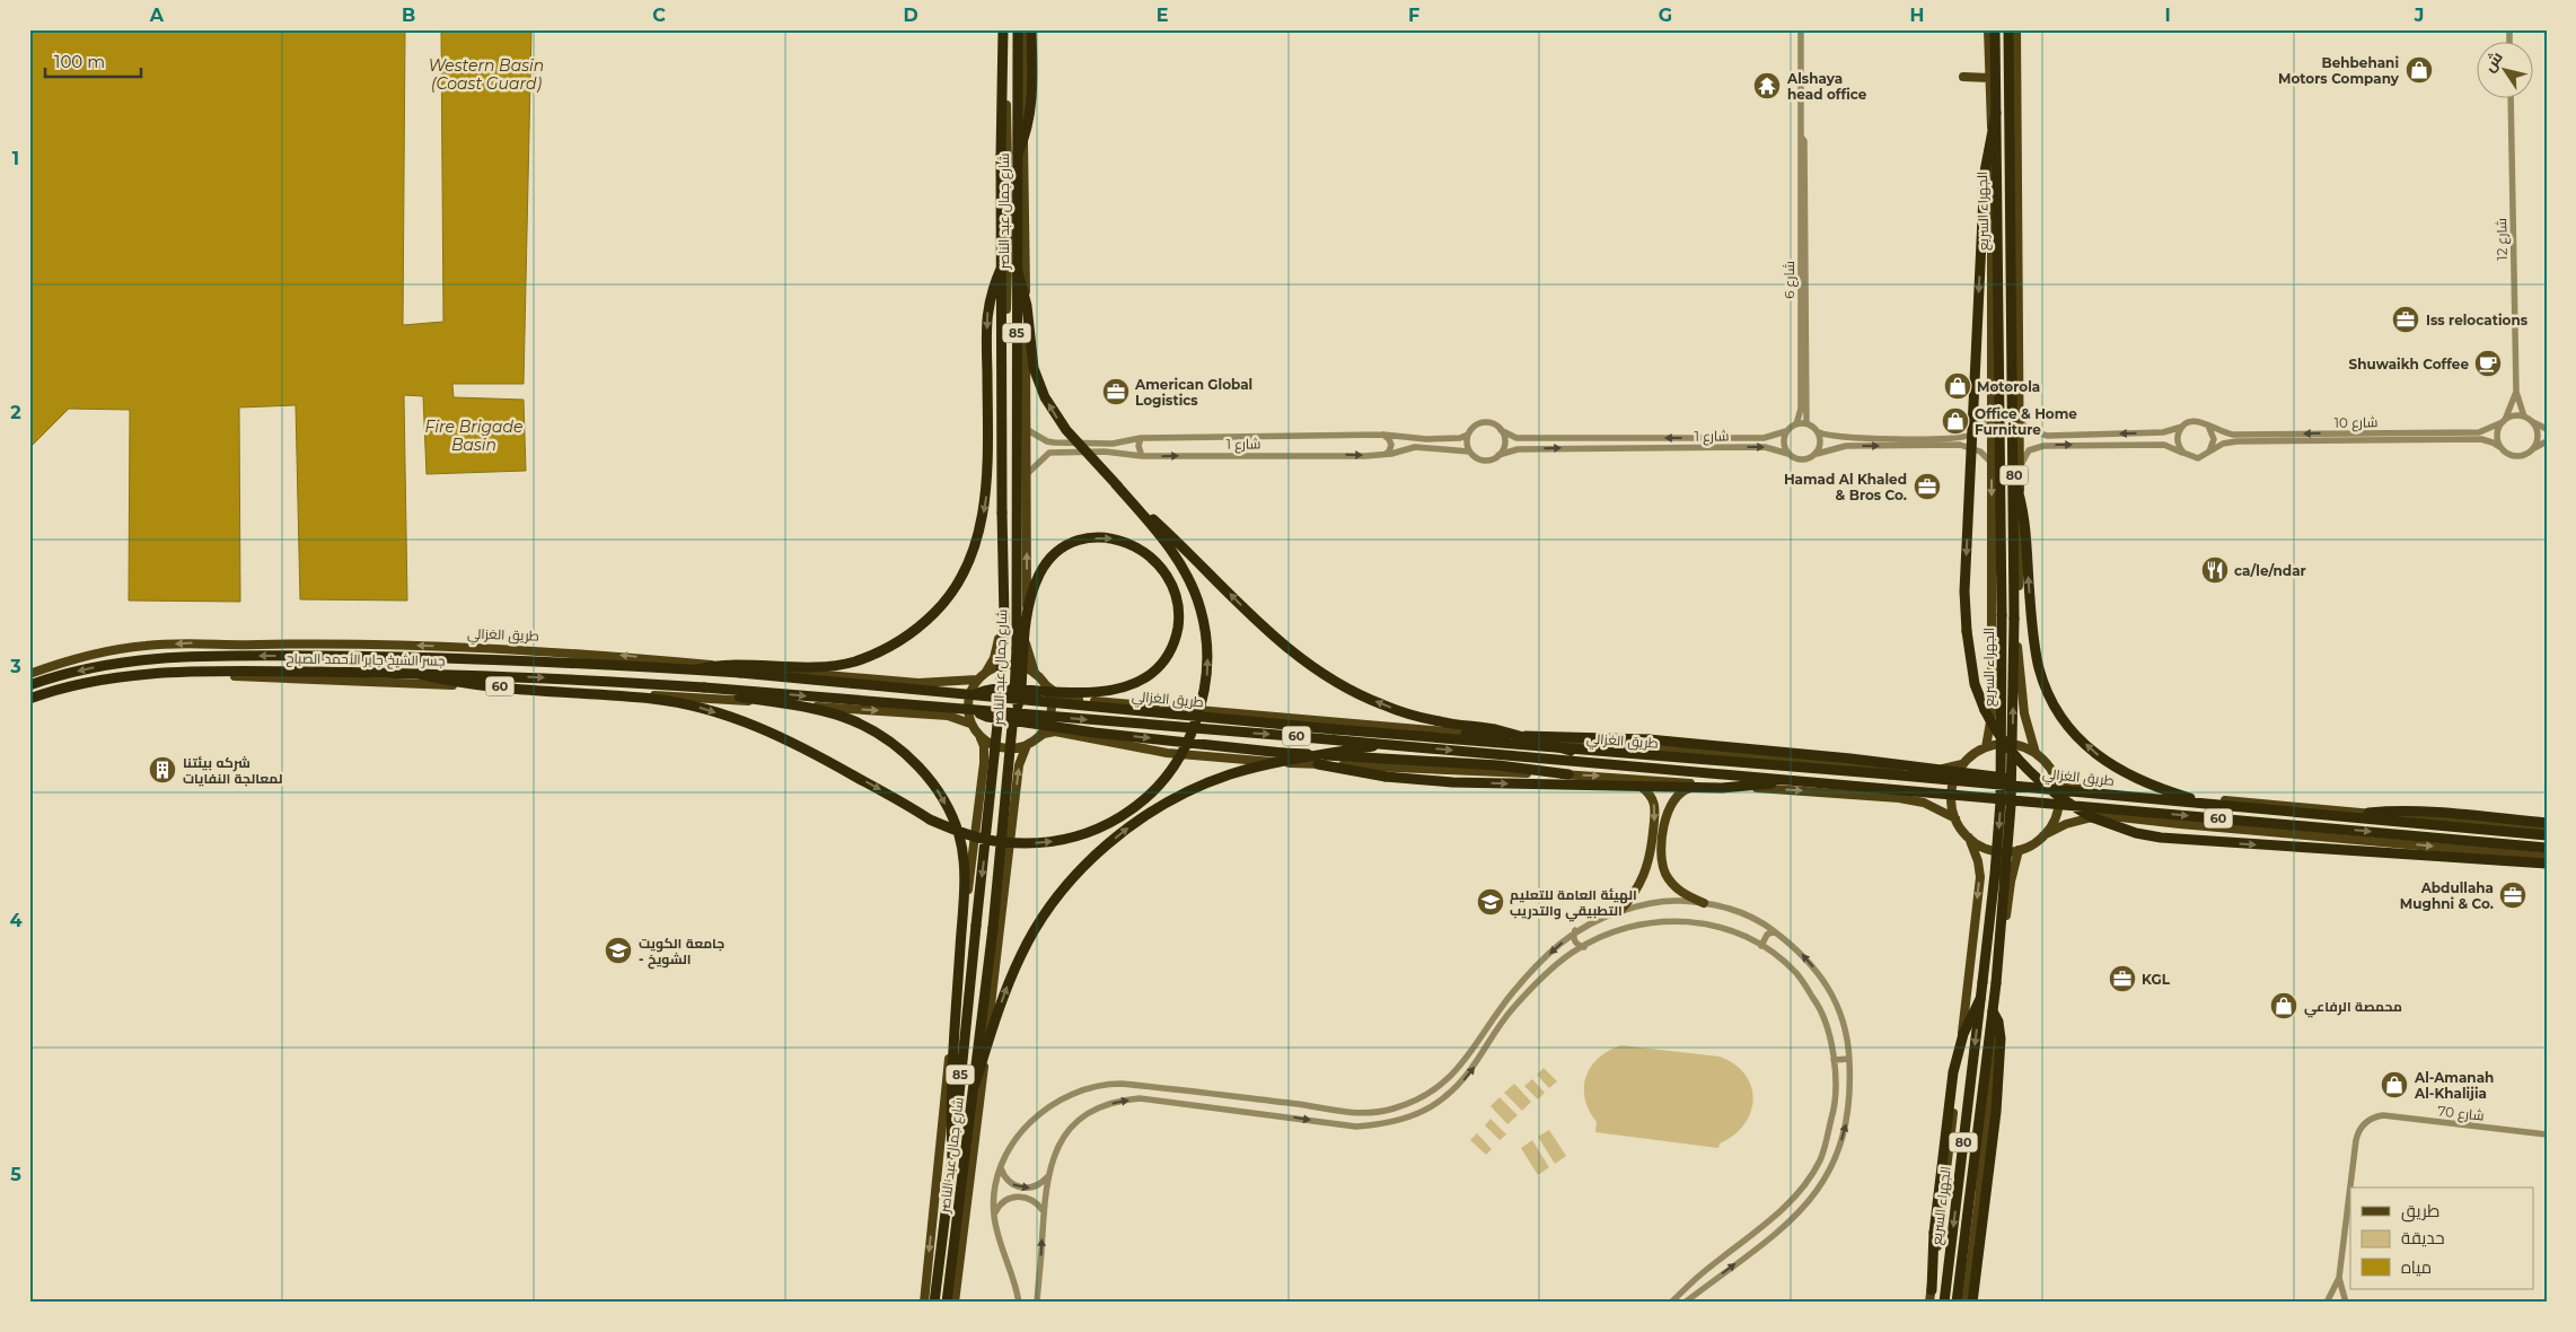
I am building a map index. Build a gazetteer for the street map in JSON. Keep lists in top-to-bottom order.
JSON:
{
  "streets": {
    "highway": [
      "شارع جمال عبد الناصر",
      "الجهراء السريع",
      "85",
      "80",
      "طريق الغزالي",
      "جسر الشيخ جابر الأحمد الصباح",
      "60"
    ],
    "street": [
      "شارع 12",
      "شارع 6",
      "شارع 10",
      "شارع 1",
      "شارع 70"
    ]
  },
  "crossings": [
    ["شارع جمال عبد الناصر", "طريق الغزالي"],
    ["شارع جمال عبد الناصر", "60"],
    ["الجهراء السريع", "طريق الغزالي"],
    ["شارع 12", "شارع 10"],
    ["شارع 6", "شارع 1"],
    ["طريق الغزالي", "جسر الشيخ جابر الأحمد الصباح"],
    ["طريق الغزالي", "60"]
  ],
  "water": ["Western Basin (Coast Guard)", "Fire Brigade Basin"],
  "places": {
    "shop": [
      "Behbehani Motors Company",
      "Motorola",
      "Office & Home Furniture",
      "محمصة الرفاعي",
      "Al-Amanah Al-Khalijia"
    ],
    "temple": ["Alshaya head office"],
    "office": [
      "Iss relocations",
      "American Global Logistics",
      "Hamad Al Khaled & Bros Co.",
      "Abdullaha Mughni & Co.",
      "KGL"
    ],
    "cafe": ["Shuwaikh Coffee"],
    "restaurant": ["ca/le/ndar"],
    "building": ["شركه بيئتنا لمعالجة النفايات"],
    "school or university": ["الهيئة العامة للتعليم التطبيقي والتدريب", "جامعة الكويت - الشويخ"]
  },
  "legend": ["طريق", "حديقة", "مياه"],
  "scale_bar": "100 m",
  "north": "top left",
  "grid": {
    "columns": [
      "A",
      "B",
      "C",
      "D",
      "E",
      "F",
      "G",
      "H",
      "I",
      "J"
    ],
    "rows": [
      "1",
      "2",
      "3",
      "4",
      "5"
    ]
  }
}
